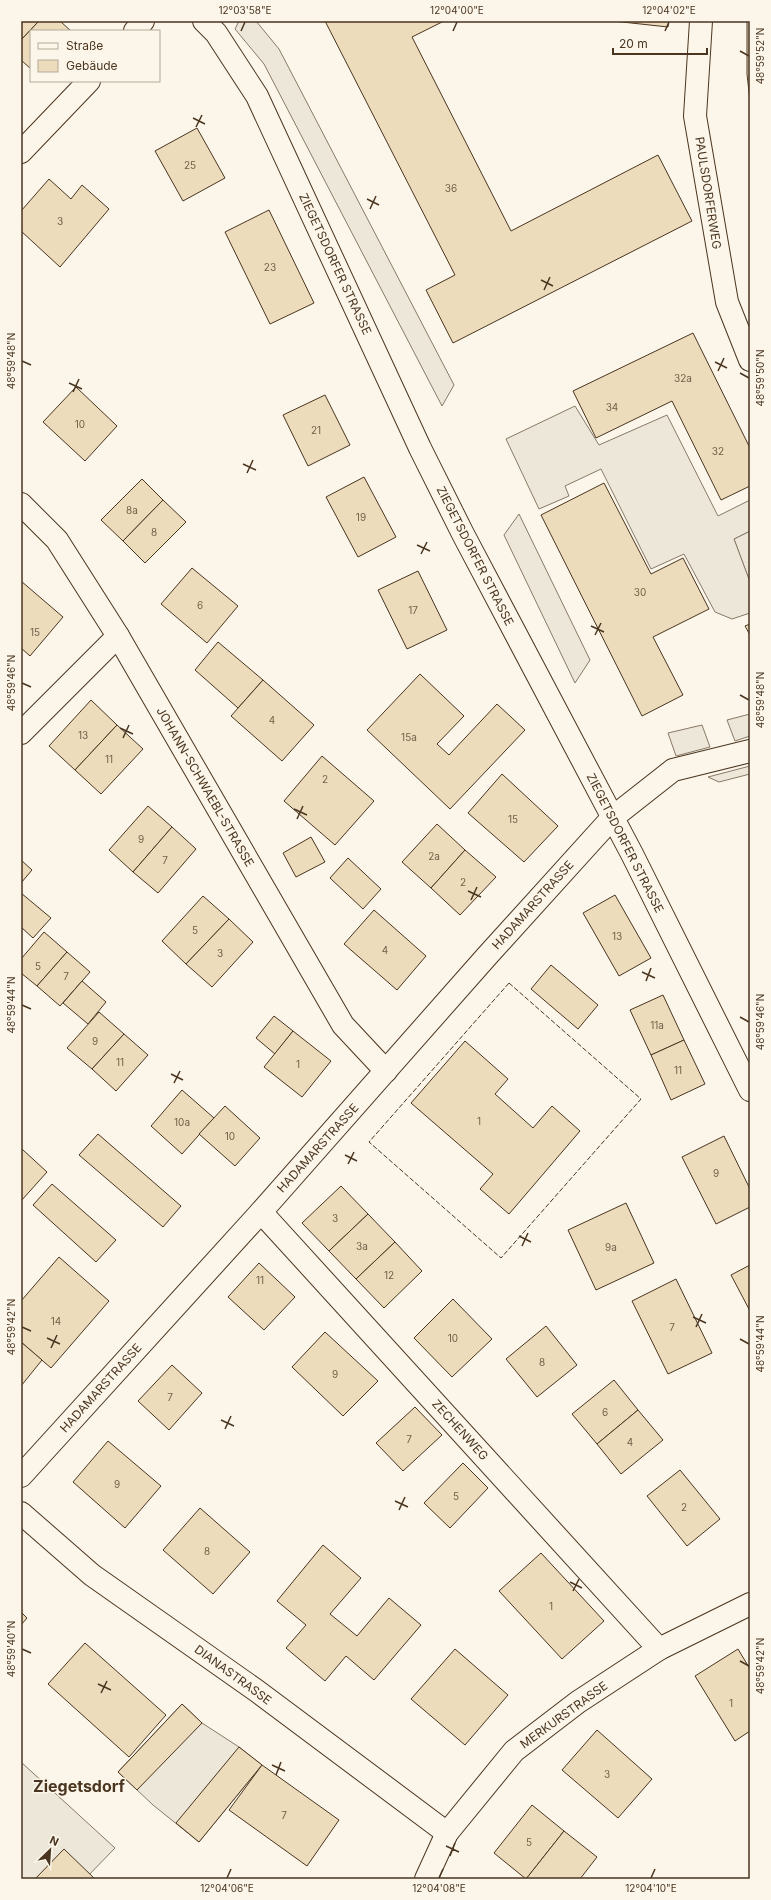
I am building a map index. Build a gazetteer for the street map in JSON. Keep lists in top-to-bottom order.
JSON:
{
  "streets": {
    "street": [
      "PAULSDORFERWEG",
      "ZIEGETSDORFER STRASSE",
      "JOHANN-SCHWAEBL-STRASSE",
      "HADAMARSTRASSE",
      "ZECHENWEG",
      "DIANASTRASSE",
      "MERKURSTRASSE"
    ]
  },
  "crossings": [
    ["ZIEGETSDORFER STRASSE", "HADAMARSTRASSE"],
    ["JOHANN-SCHWAEBL-STRASSE", "HADAMARSTRASSE"],
    ["HADAMARSTRASSE", "ZECHENWEG"],
    ["ZECHENWEG", "MERKURSTRASSE"],
    ["DIANASTRASSE", "MERKURSTRASSE"]
  ],
  "districts": ["Ziegetsdorf"],
  "house_numbers": [
    "25",
    "36",
    "3",
    "23",
    "32a",
    "34",
    "10",
    "21",
    "32",
    "8a",
    "19",
    "8",
    "30",
    "6",
    "17",
    "15",
    "4",
    "13",
    "15a",
    "11",
    "2",
    "15",
    "9",
    "2a",
    "7",
    "2",
    "5",
    "13",
    "4",
    "3",
    "5",
    "7",
    "11a",
    "9",
    "11",
    "1",
    "11",
    "1",
    "10a",
    "10",
    "9",
    "3",
    "3a",
    "9a",
    "12",
    "11",
    "14",
    "7",
    "10",
    "8",
    "9",
    "7",
    "6",
    "7",
    "4",
    "9",
    "5",
    "2",
    "8",
    "1",
    "1",
    "3",
    "7",
    "5"
  ],
  "legend": ["Straße", "Gebäude"],
  "scale_bar": "20 m",
  "north": "top right",
  "coordinates": [
    "12°03'58\"E",
    "12°04'00\"E",
    "12°04'02\"E",
    "48°59'52\"N",
    "48°59'48\"N",
    "48°59'50\"N",
    "48°59'46\"N",
    "48°59'44\"N",
    "48°59'42\"N",
    "48°59'40\"N",
    "12°04'06\"E",
    "12°04'08\"E",
    "12°04'10\"E"
  ]
}
